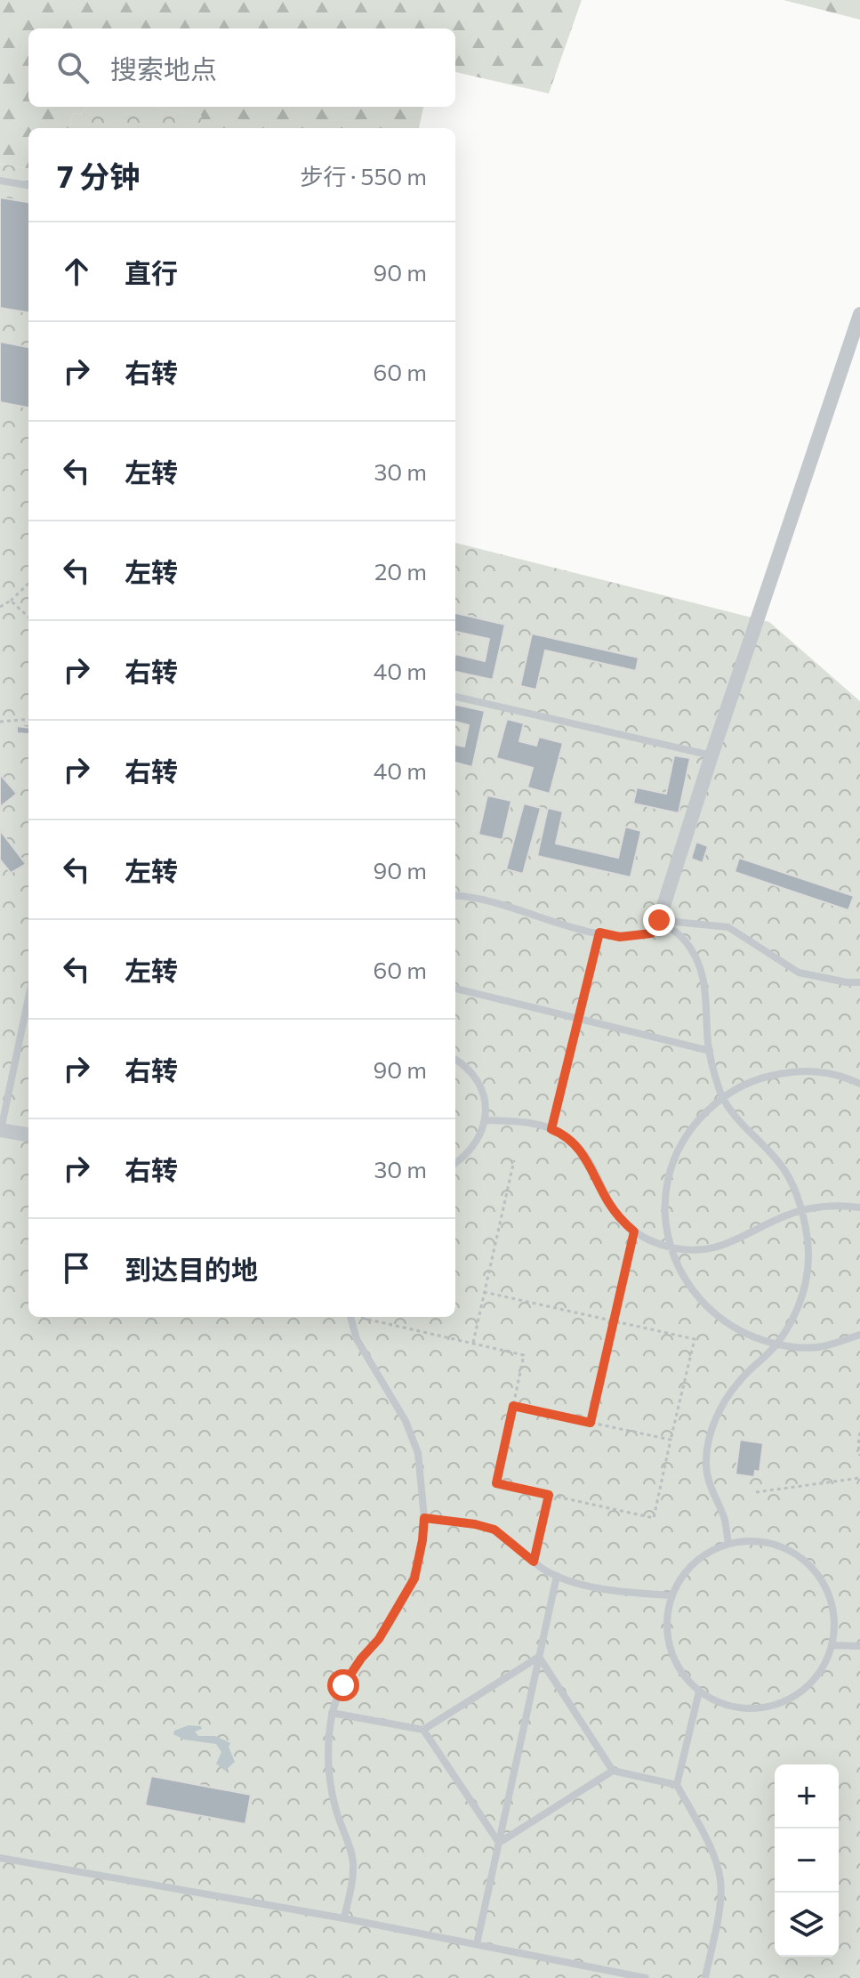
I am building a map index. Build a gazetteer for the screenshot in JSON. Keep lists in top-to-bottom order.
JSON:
{
  "page": {
    "search": "搜索地点",
    "heading": ["7 分钟", "步行 · 550 m"],
    "list": [
      ["直行", "90 m"],
      ["右转", "60 m"],
      ["左转", "30 m"],
      ["左转", "20 m"],
      ["右转", "40 m"],
      ["右转", "40 m"],
      ["左转", "90 m"],
      ["左转", "60 m"],
      ["右转", "90 m"],
      ["右转", "30 m"],
      "到达目的地"
    ],
    "map_buttons": ["+", "−"]
  }
}
